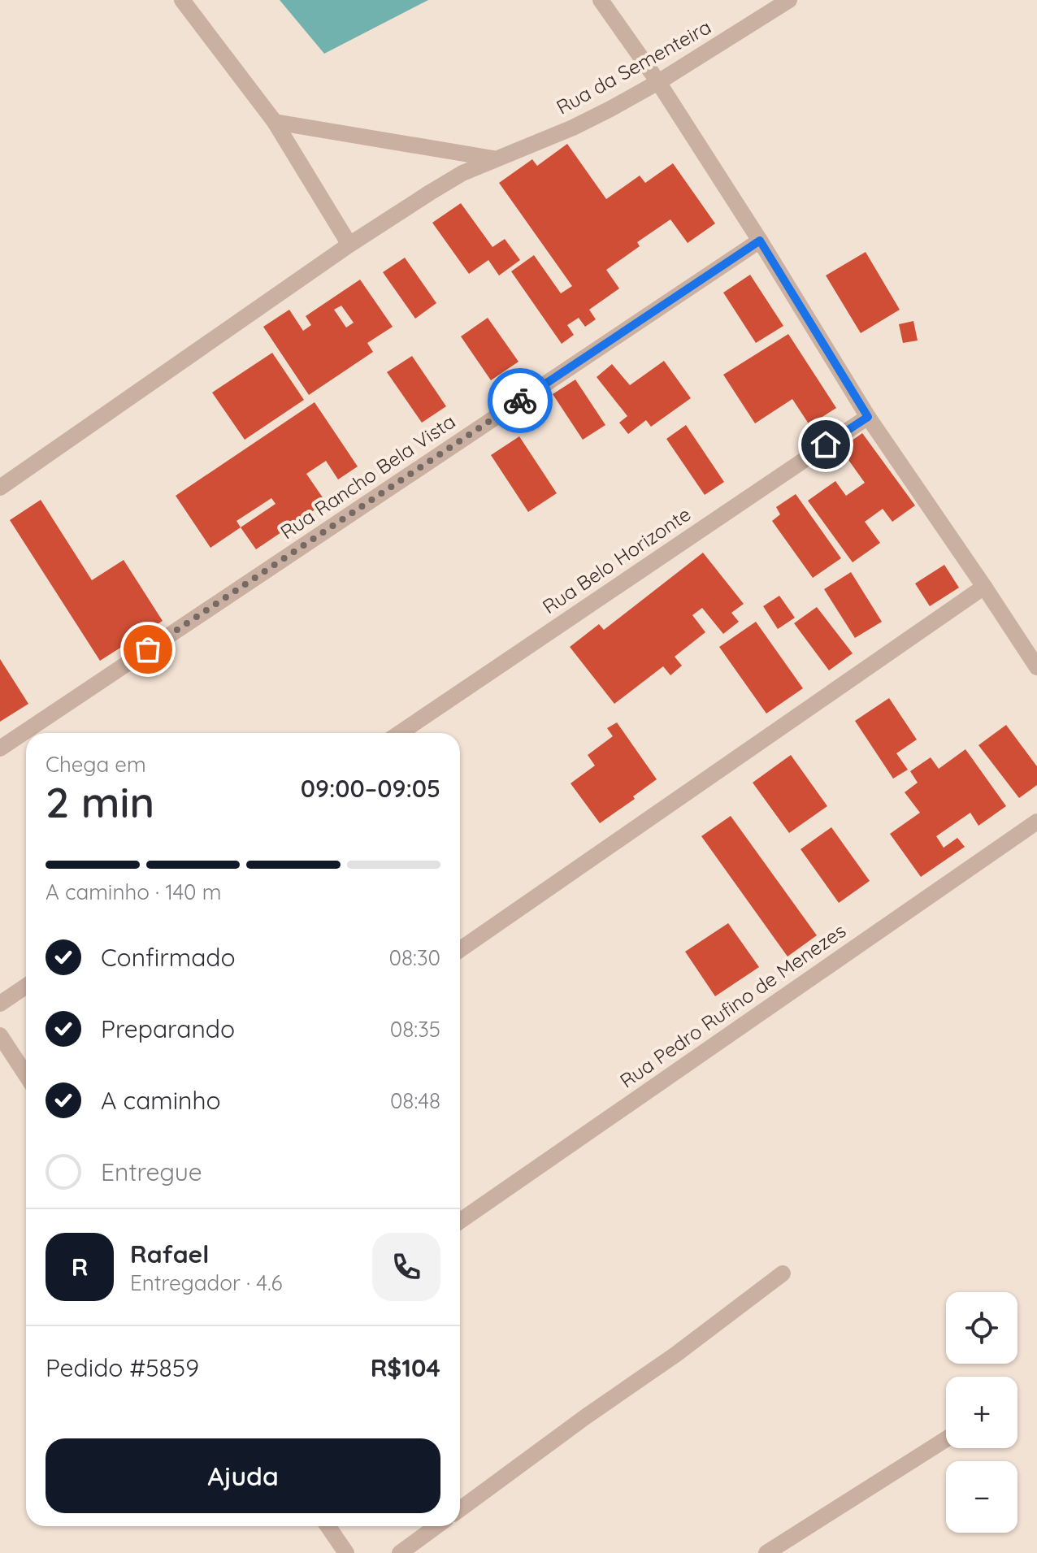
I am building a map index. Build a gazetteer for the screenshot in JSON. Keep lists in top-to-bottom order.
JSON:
{
  "streets": {
    "street": [
      "Rua da Sementeira",
      "Rua Rancho Bela Vista",
      "Rua Belo Horizonte",
      "Rua Pedro Rufino de Menezes"
    ]
  },
  "page": {
    "heading": ["2 min", "Chega em", "09:00–09:05"],
    "panel": [
      "Rafael",
      "Entregador · 4.6",
      "Pedido #5859",
      "R$104"
    ],
    "bar": "A caminho · 140 m",
    "list": [
      ["Confirmado", "08:30"],
      ["Preparando", "08:35"],
      ["A caminho", "08:48"],
      "Entregue"
    ],
    "round": "R",
    "map_buttons": ["+", "−"],
    "buttons": "Ajuda"
  }
}
